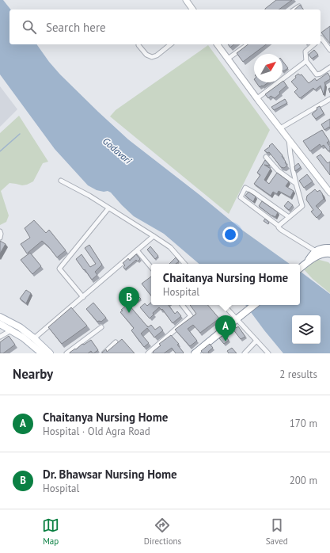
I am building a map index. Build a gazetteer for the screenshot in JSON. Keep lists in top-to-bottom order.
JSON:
{
  "water": ["Godavari"],
  "north": "top right",
  "page": {
    "search": "Search here",
    "popup": ["Chaitanya Nursing Home", "Hospital"],
    "pins": ["B", "A"],
    "heading": ["Nearby", "2 results"],
    "list": [
      {
        "mark": "A",
        "name": "Chaitanya Nursing Home",
        "note": "Hospital · Old Agra Road",
        "value": "170 m"
      },
      {
        "mark": "B",
        "name": "Dr. Bhawsar Nursing Home",
        "note": "Hospital",
        "value": "200 m"
      }
    ],
    "nav": ["Map", "Directions", "Saved"]
  }
}
